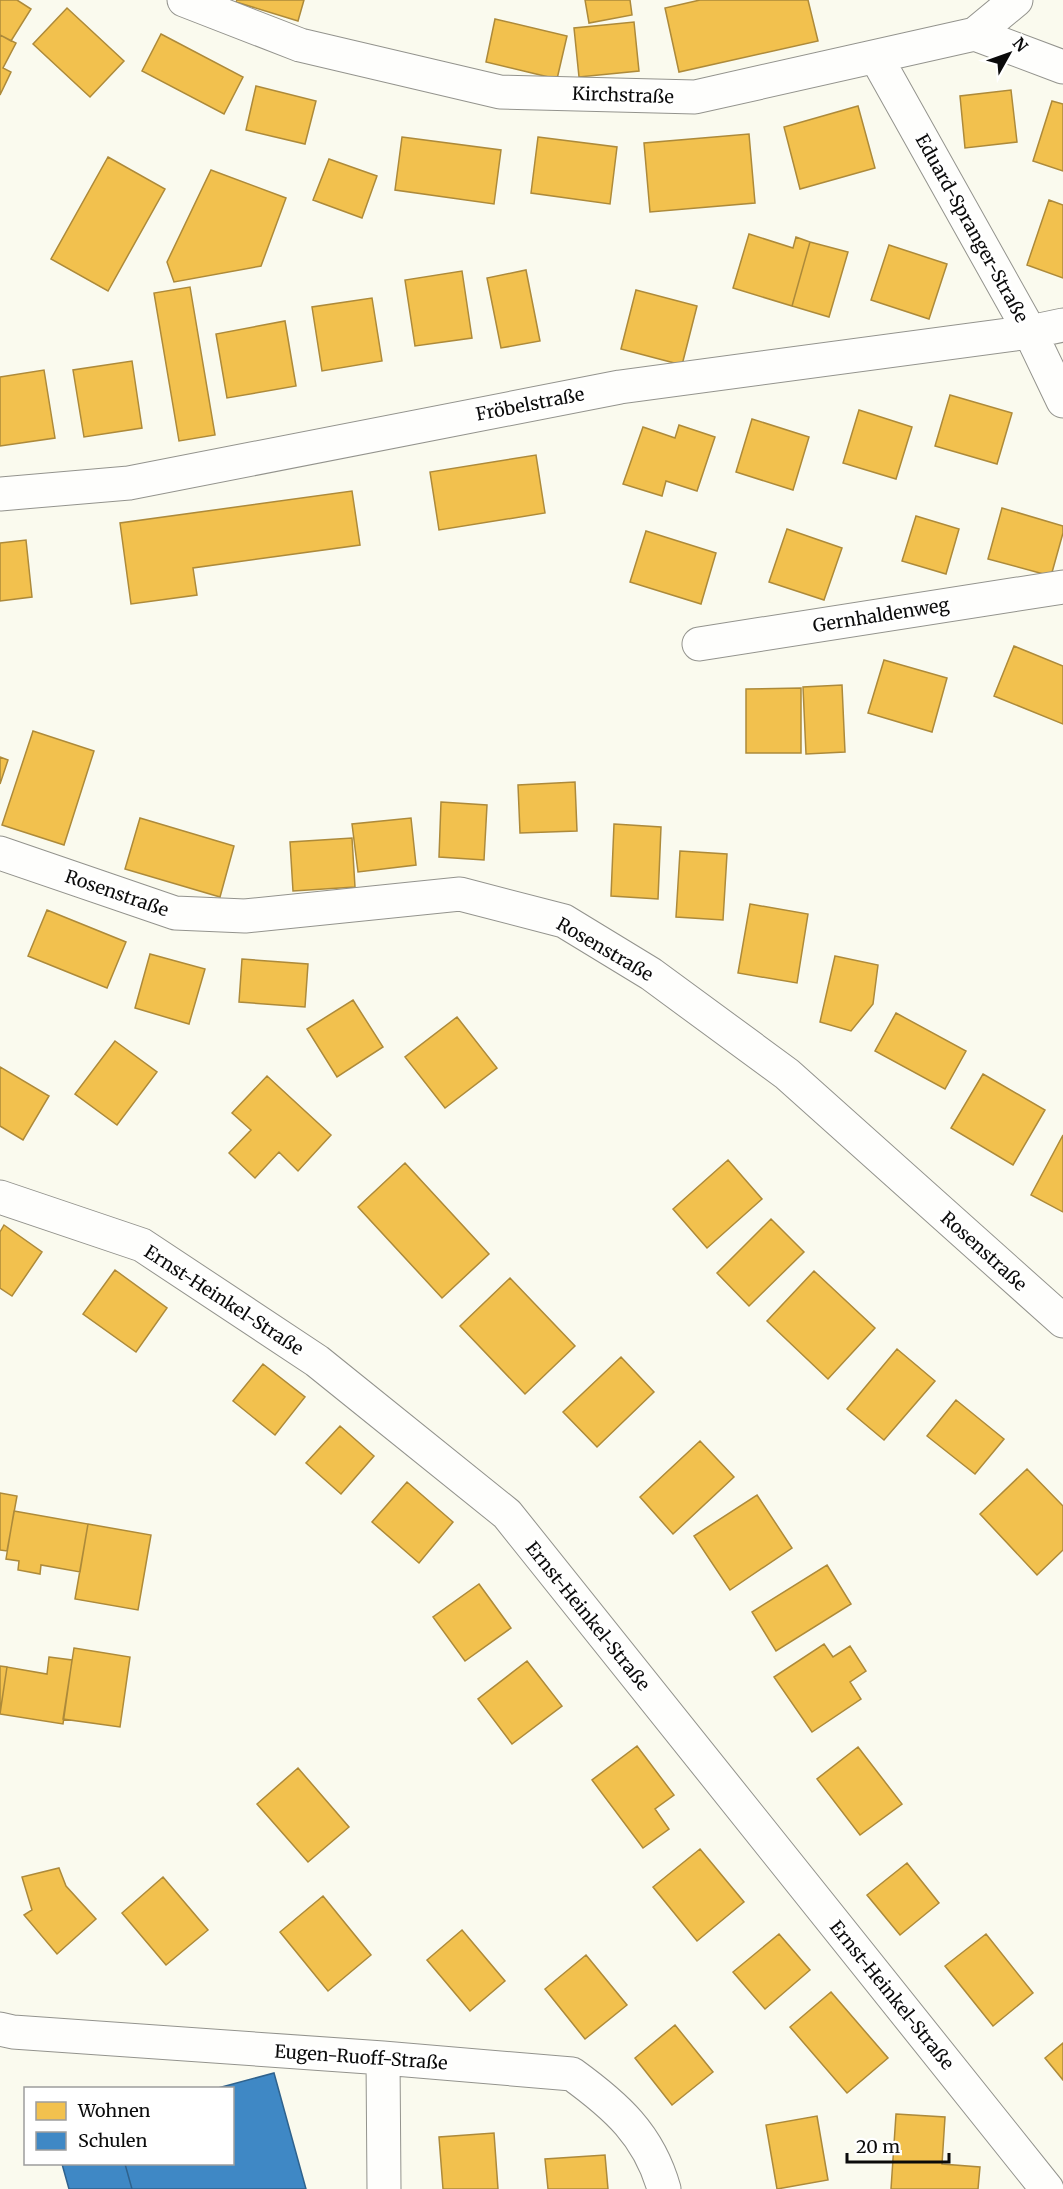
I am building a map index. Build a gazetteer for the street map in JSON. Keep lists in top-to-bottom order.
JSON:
{
  "streets": {
    "street": [
      "Kirchstraße",
      "Eduard-Spranger-Straße",
      "Fröbelstraße",
      "Gernhaldenweg",
      "Rosenstraße",
      "Ernst-Heinkel-Straße",
      "Eugen-Ruoff-Straße"
    ]
  },
  "crossings": [
    ["Kirchstraße", "Eduard-Spranger-Straße"],
    ["Eduard-Spranger-Straße", "Fröbelstraße"]
  ],
  "legend": ["Wohnen", "Schulen"],
  "scale_bar": "20 m",
  "north": "top right"
}
